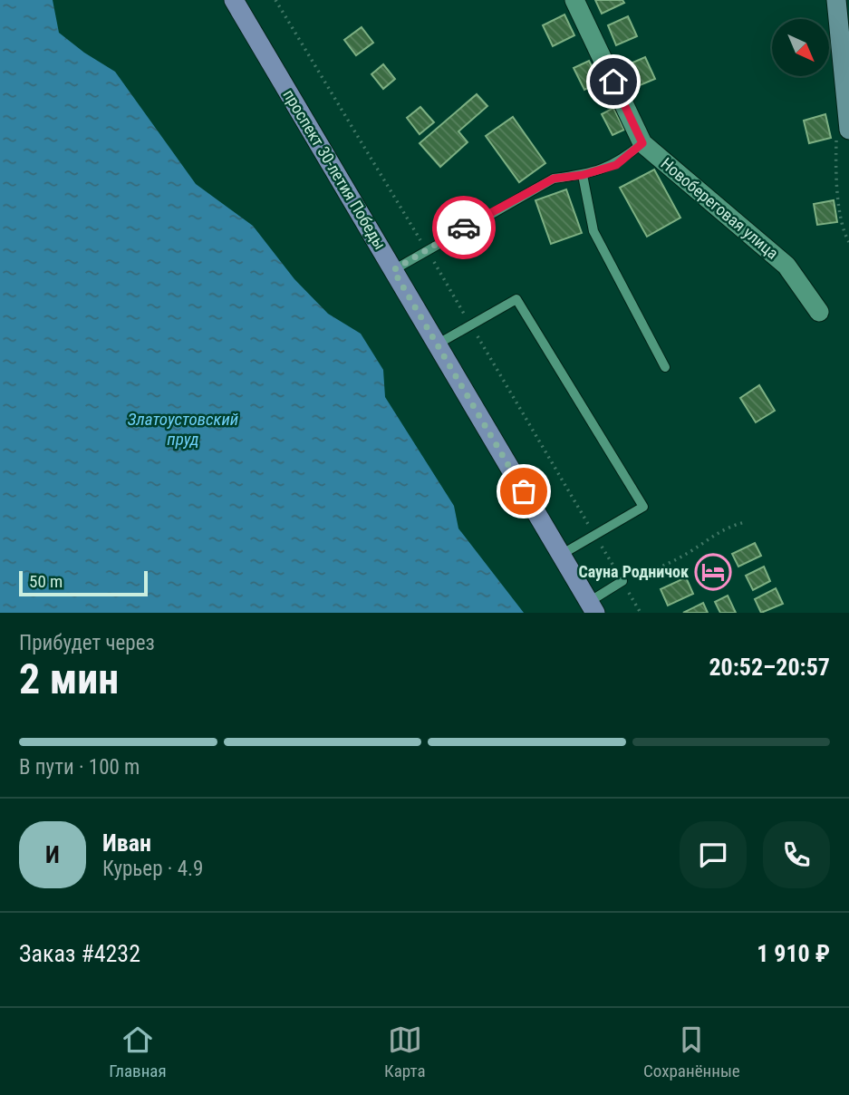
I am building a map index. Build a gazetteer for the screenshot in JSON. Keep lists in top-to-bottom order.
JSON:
{
  "streets": {
    "main road": ["проспект 30-летия Победы"],
    "street": ["Новобереговая улица"]
  },
  "water": ["Златоустовский пруд"],
  "places": {
    "hotel": ["Сауна Родничок"]
  },
  "scale_bar": "50 m",
  "north": "bottom right",
  "page": {
    "scale": "50 m",
    "heading": ["2 мин", "Прибудет через", "20:52–20:57"],
    "panel": [
      "Иван",
      "Курьер · 4.9",
      "Заказ #4232",
      "1 910 ₽"
    ],
    "bar": "В пути · 100 m",
    "round": "И",
    "tabs": ["Главная", "Карта", "Сохранённые"]
  }
}
